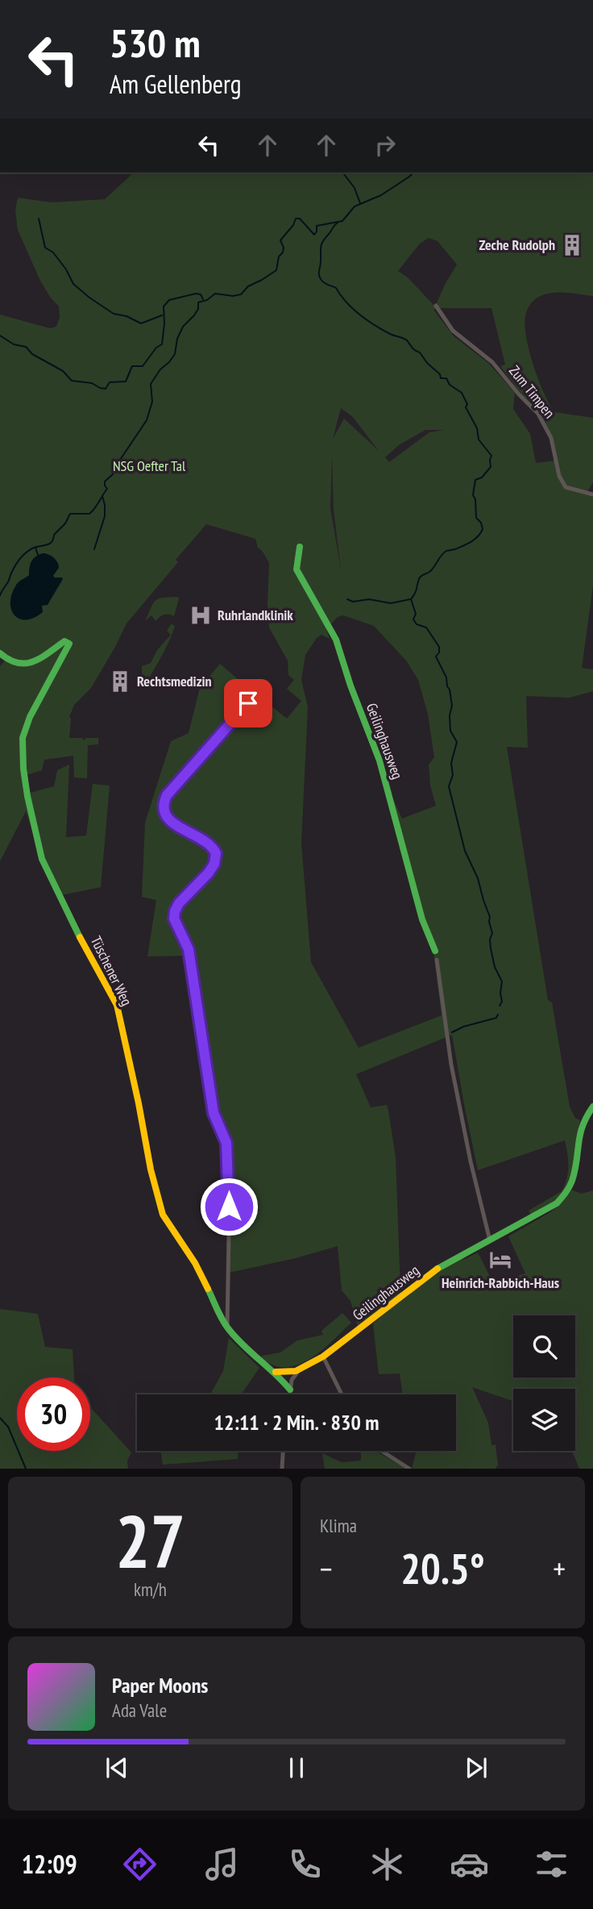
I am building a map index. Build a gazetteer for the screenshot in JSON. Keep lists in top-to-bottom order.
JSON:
{
  "streets": {
    "street": ["Zum Timpen", "Geilinghausweg", "Tüschener Weg"]
  },
  "crossings": [
    ["Geilinghausweg", "Tüschener Weg"]
  ],
  "parks": ["NSG Oefter Tal"],
  "places": {
    "building": ["Zeche Rudolph", "Rechtsmedizin"],
    "hospital": ["Ruhrlandklinik"],
    "hotel": ["Heinrich-Rabbich-Haus"]
  },
  "page": {
    "turn": ["530 m", "Am Gellenberg"],
    "limit": "30",
    "trip": "12:11 · 2 Min. · 830 m",
    "tile": [
      ["27", "km/h"],
      "Klima"
    ],
    "heat": ["−", "20.5°", "+"],
    "song": ["Paper Moons", "Ada Vale"],
    "tabs": "12:09"
  }
}
